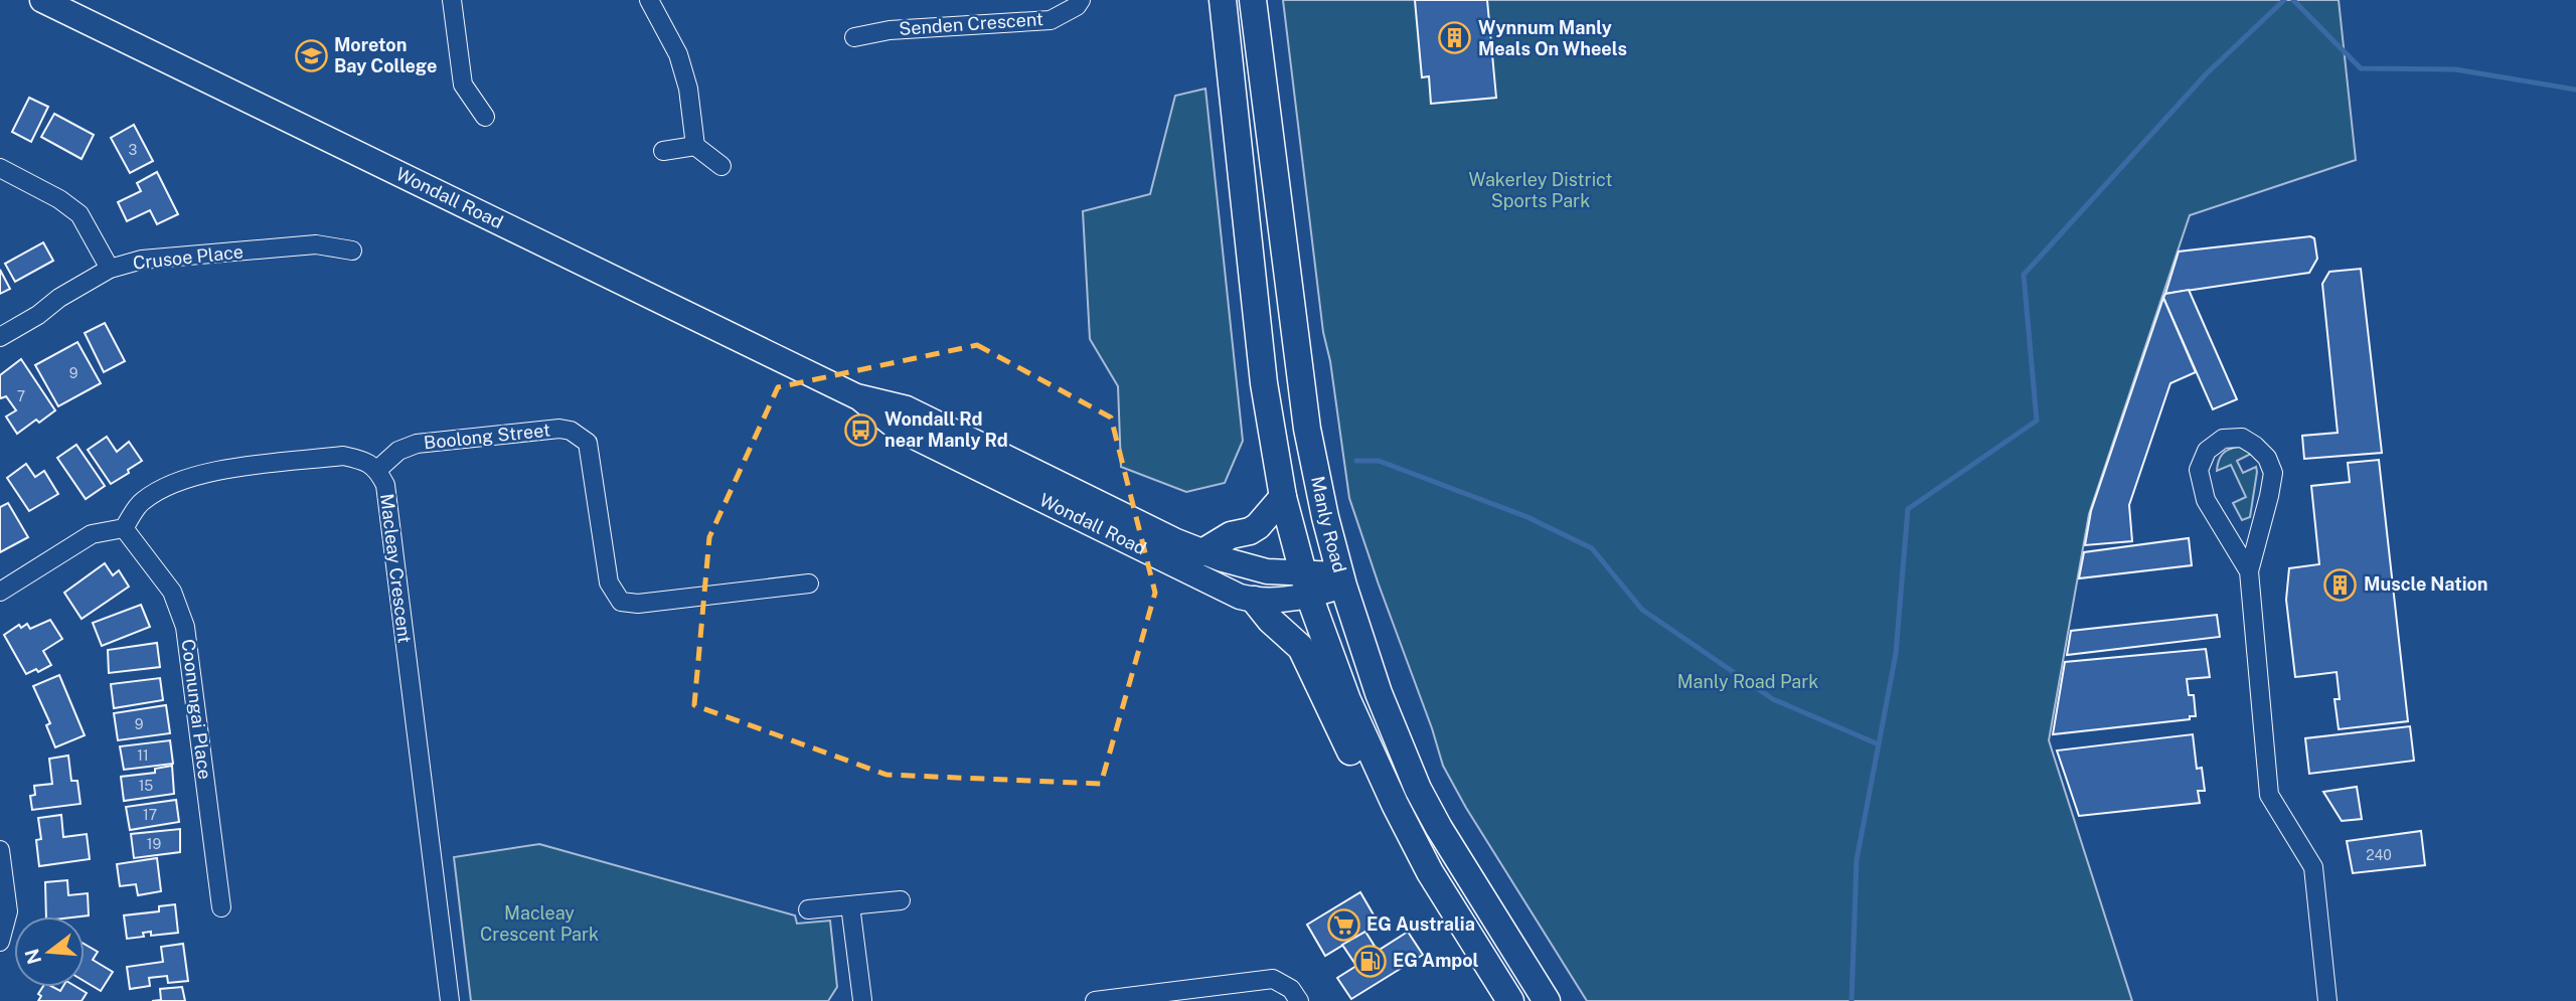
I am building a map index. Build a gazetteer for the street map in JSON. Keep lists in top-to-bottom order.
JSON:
{
  "streets": {
    "main road": ["Wondall Road", "Manly Road"],
    "street": [
      "Senden Crescent",
      "Crusoe Place",
      "Boolong Street",
      "Macleay Crescent",
      "Coonungai Place"
    ]
  },
  "crossings": [
    ["Wondall Road", "Manly Road"],
    ["Boolong Street", "Macleay Crescent"],
    ["Macleay Crescent", "Coonungai Place"]
  ],
  "parks": ["Wakerley District Sports Park", "Manly Road Park", "Macleay Crescent Park"],
  "places": {
    "building": ["Wynnum Manly Meals On Wheels", "Muscle Nation"],
    "school or university": ["Moreton Bay College"],
    "bus stop": ["Wondall Rd near Manly Rd"],
    "supermarket": ["EG Australia"],
    "fuel station": ["EG Ampol"]
  },
  "house_numbers": [
    "3",
    "9",
    "7",
    "9",
    "11",
    "15",
    "17",
    "19",
    "240"
  ],
  "north": "left"
}
